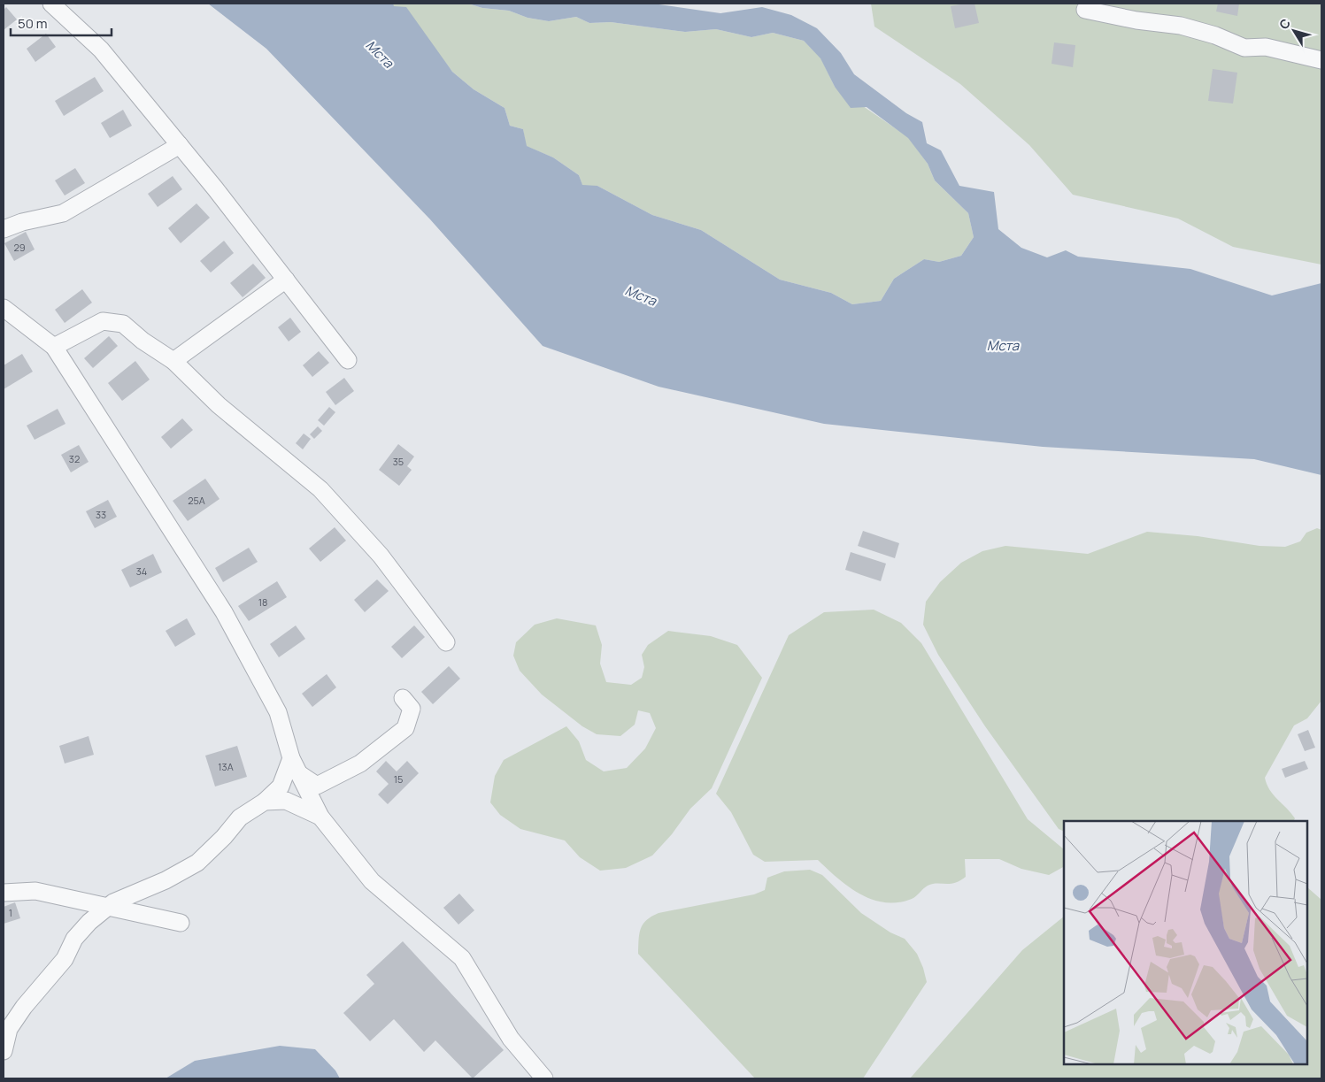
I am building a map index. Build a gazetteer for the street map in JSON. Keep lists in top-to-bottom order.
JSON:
{
  "water": ["Мста"],
  "house_numbers": [
    "29",
    "32",
    "35",
    "25А",
    "33",
    "34",
    "18",
    "13А",
    "15",
    "1"
  ],
  "scale_bar": "50 m",
  "north": "top left"
}
